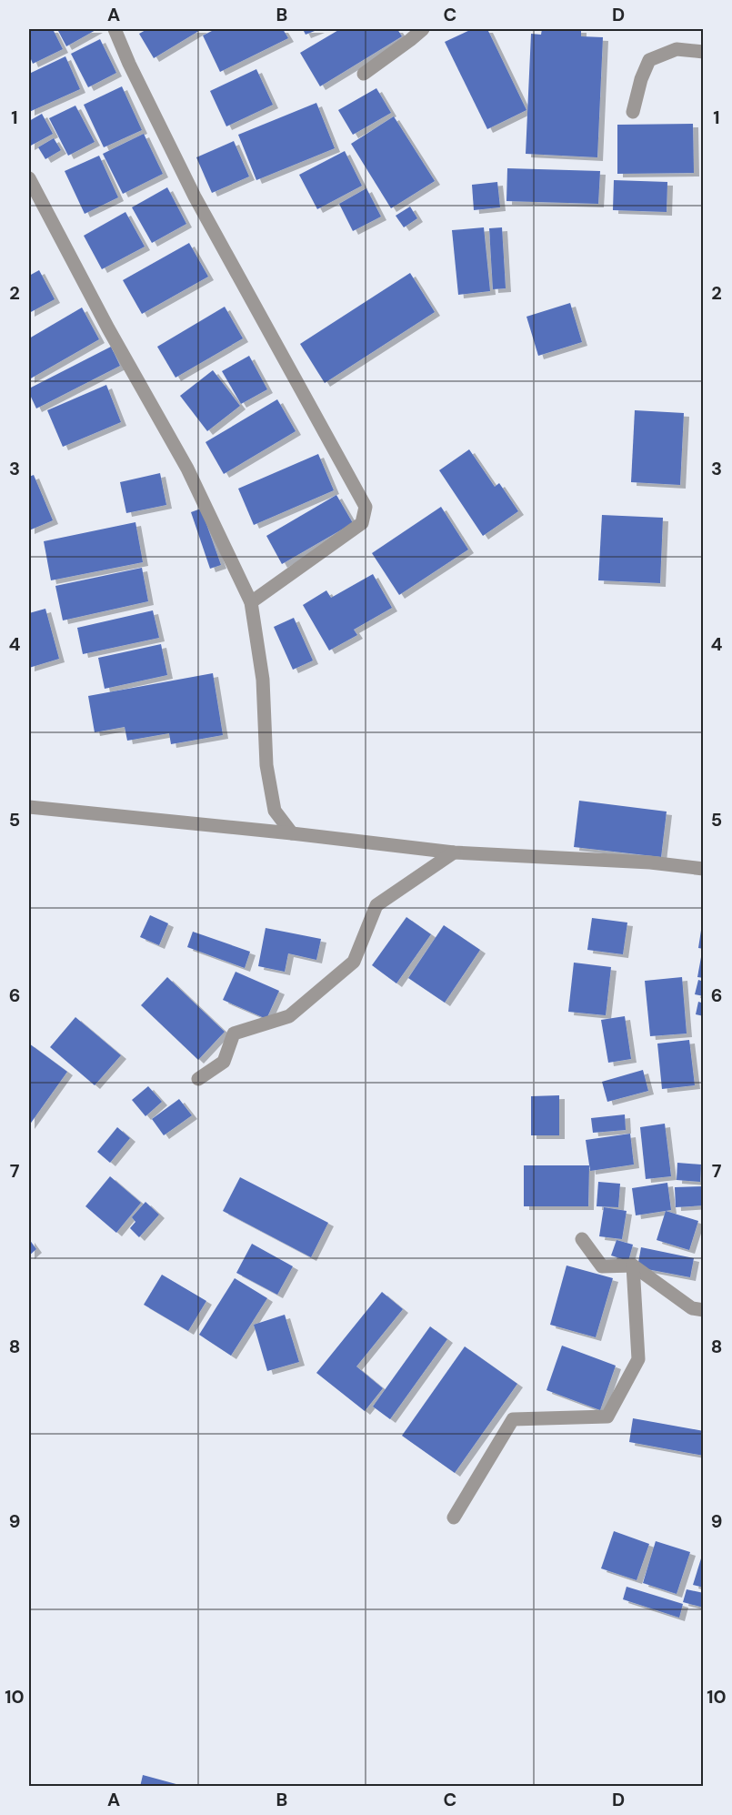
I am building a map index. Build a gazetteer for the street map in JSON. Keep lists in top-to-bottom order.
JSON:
{
  "grid": {
    "columns": [
      "A",
      "B",
      "C",
      "D"
    ],
    "rows": [
      "1",
      "2",
      "3",
      "4",
      "5",
      "6",
      "7",
      "8",
      "9",
      "10"
    ]
  }
}
